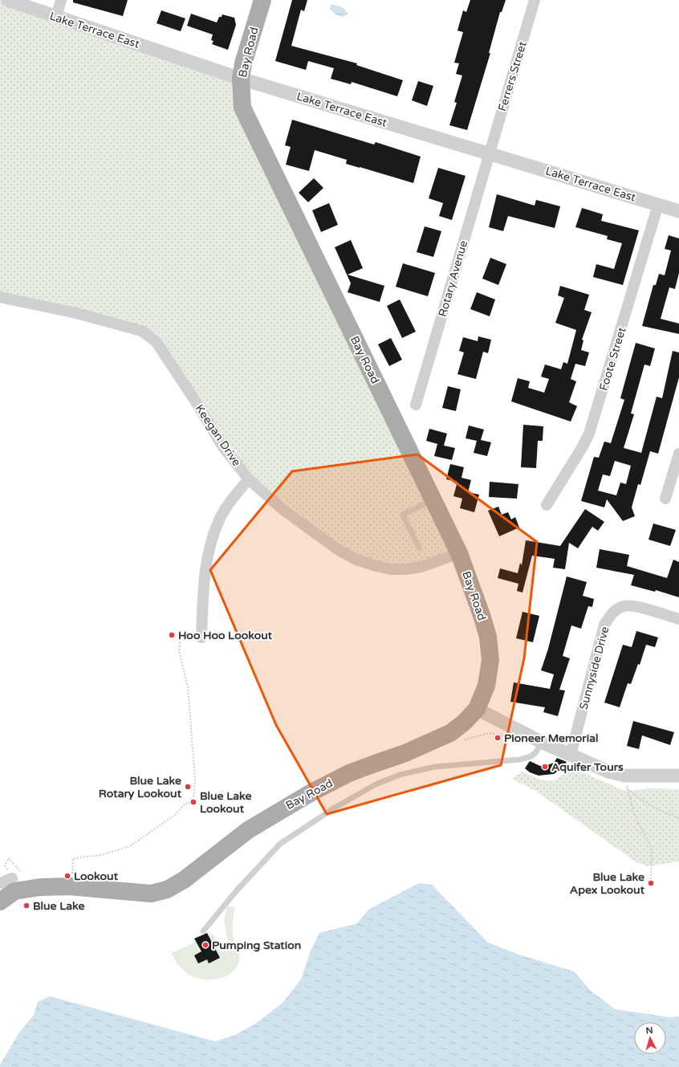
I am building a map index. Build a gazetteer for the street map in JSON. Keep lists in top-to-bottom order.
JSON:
{
  "streets": {
    "main road": ["Bay Road"],
    "street": [
      "Lake Terrace East",
      "Ferrers Street",
      "Rotary Avenue",
      "Foote Street",
      "Keegan Drive",
      "Sunnyside Drive"
    ]
  },
  "crossings": [
    ["Lake Terrace East", "Bay Road"],
    ["Lake Terrace East", "Ferrers Street"],
    ["Lake Terrace East", "Rotary Avenue"],
    ["Lake Terrace East", "Foote Street"],
    ["Bay Road", "Keegan Drive"],
    ["Ferrers Street", "Rotary Avenue"]
  ],
  "places": [
    "Hoo Hoo Lookout",
    "Pioneer Memorial",
    "Aquifer Tours",
    "Blue Lake Rotary Lookout",
    "Blue Lake Lookout",
    "Lookout",
    "Blue Lake Apex Lookout",
    "Blue Lake",
    "Pumping Station"
  ],
  "north": "top"
}
